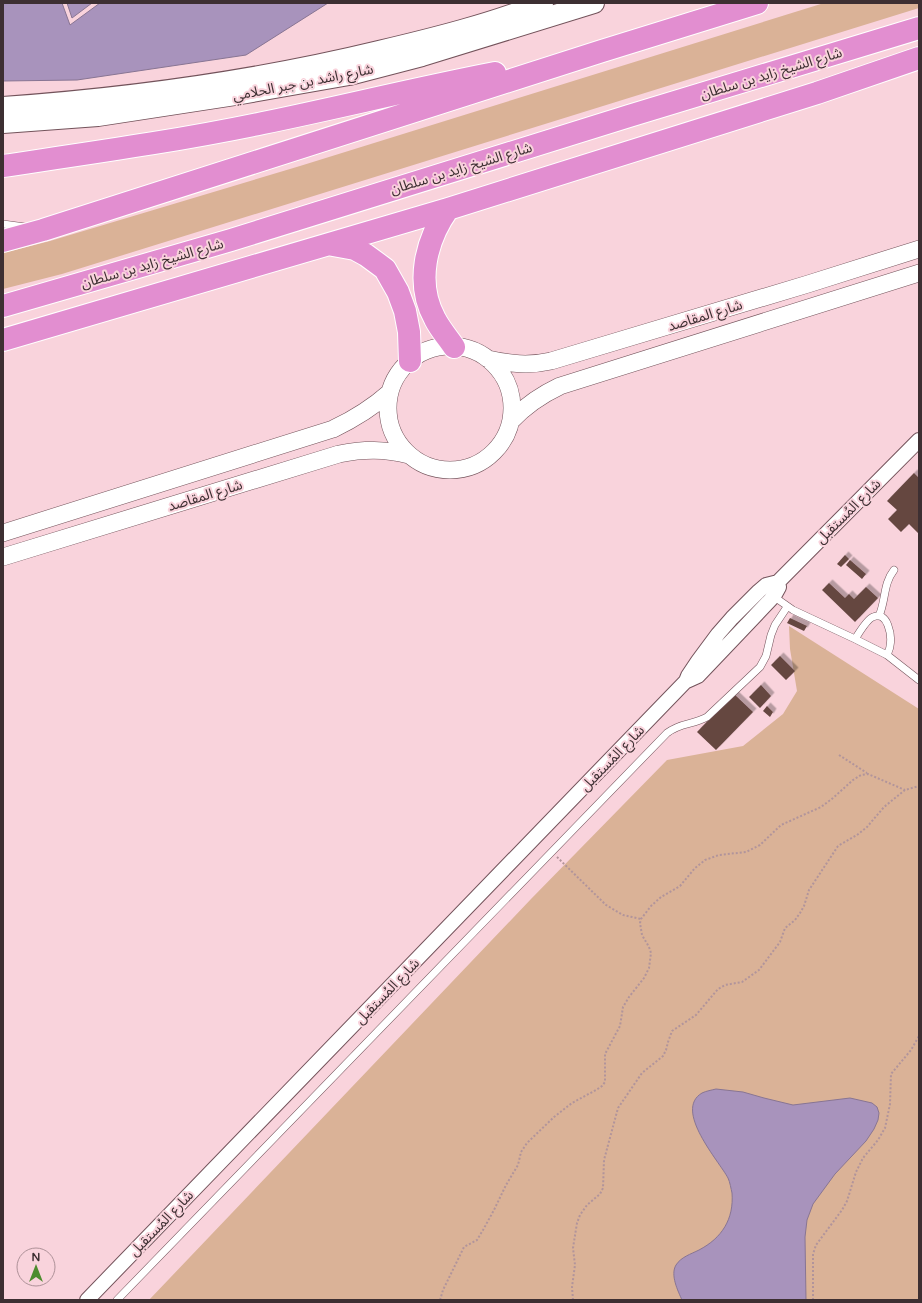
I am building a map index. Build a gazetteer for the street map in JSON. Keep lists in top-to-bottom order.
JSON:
{
  "streets": {
    "highway": ["شارع الشيخ زايد بن سلطان"],
    "main road": ["شارع راشد بن جبر الحلامي"],
    "street": ["شارع المقاصد", "شارع المُستقبل"]
  },
  "north": "top"
}
